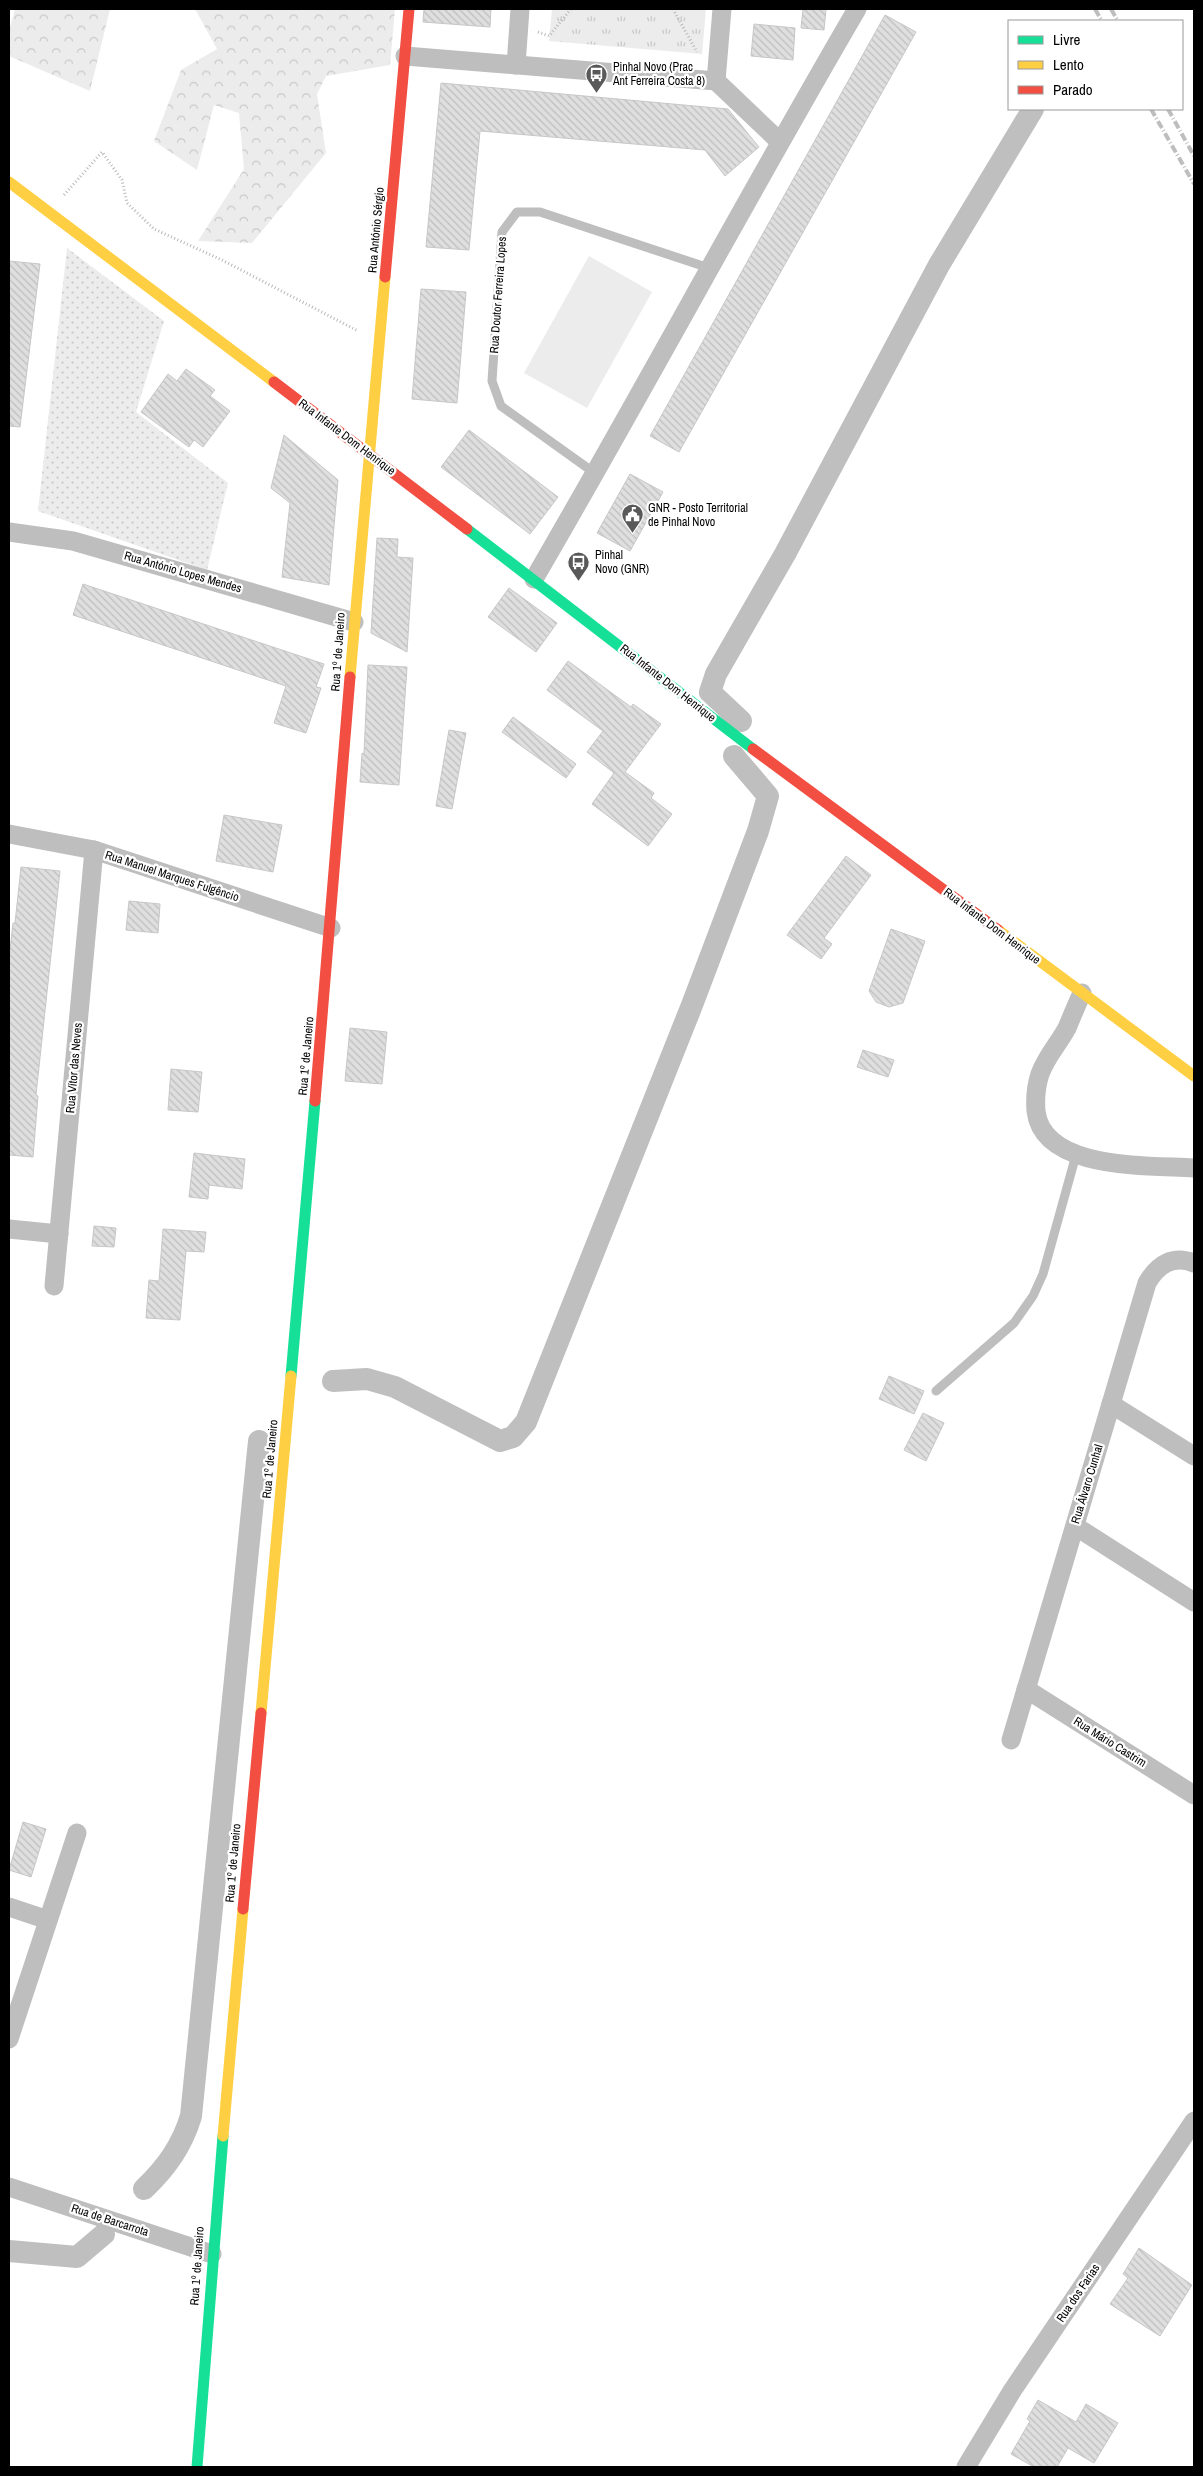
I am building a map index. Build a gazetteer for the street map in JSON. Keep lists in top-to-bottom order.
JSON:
{
  "streets": {
    "street": [
      "Rua António Sérgio",
      "Rua Infante Dom Henrique",
      "Rua António Lopes Mendes",
      "Rua 1º de Janeiro",
      "Rua Manuel Marques Fulgêncio",
      "Rua Vítor das Neves",
      "Rua Álvaro Cunhal",
      "Rua Mário Castrim",
      "Rua de Barcarrota",
      "Rua dos Farias"
    ],
    "lane": ["Rua Doutor Ferreira Lopes"]
  },
  "crossings": [
    ["Rua António Sérgio", "Rua Infante Dom Henrique"],
    ["Rua António Sérgio", "Rua 1º de Janeiro"],
    ["Rua Infante Dom Henrique", "Rua 1º de Janeiro"],
    ["Rua António Lopes Mendes", "Rua 1º de Janeiro"],
    ["Rua 1º de Janeiro", "Rua Manuel Marques Fulgêncio"],
    ["Rua 1º de Janeiro", "Rua de Barcarrota"],
    ["Rua Manuel Marques Fulgêncio", "Rua Vítor das Neves"],
    ["Rua Álvaro Cunhal", "Rua Mário Castrim"]
  ],
  "places": {
    "bus stop": ["Pinhal Novo (Prac Ant Ferreira Costa 8)", "Pinhal Novo (GNR)"],
    "public building": ["GNR - Posto Territorial de Pinhal Novo"]
  },
  "legend": ["Livre", "Lento", "Parado"]
}
